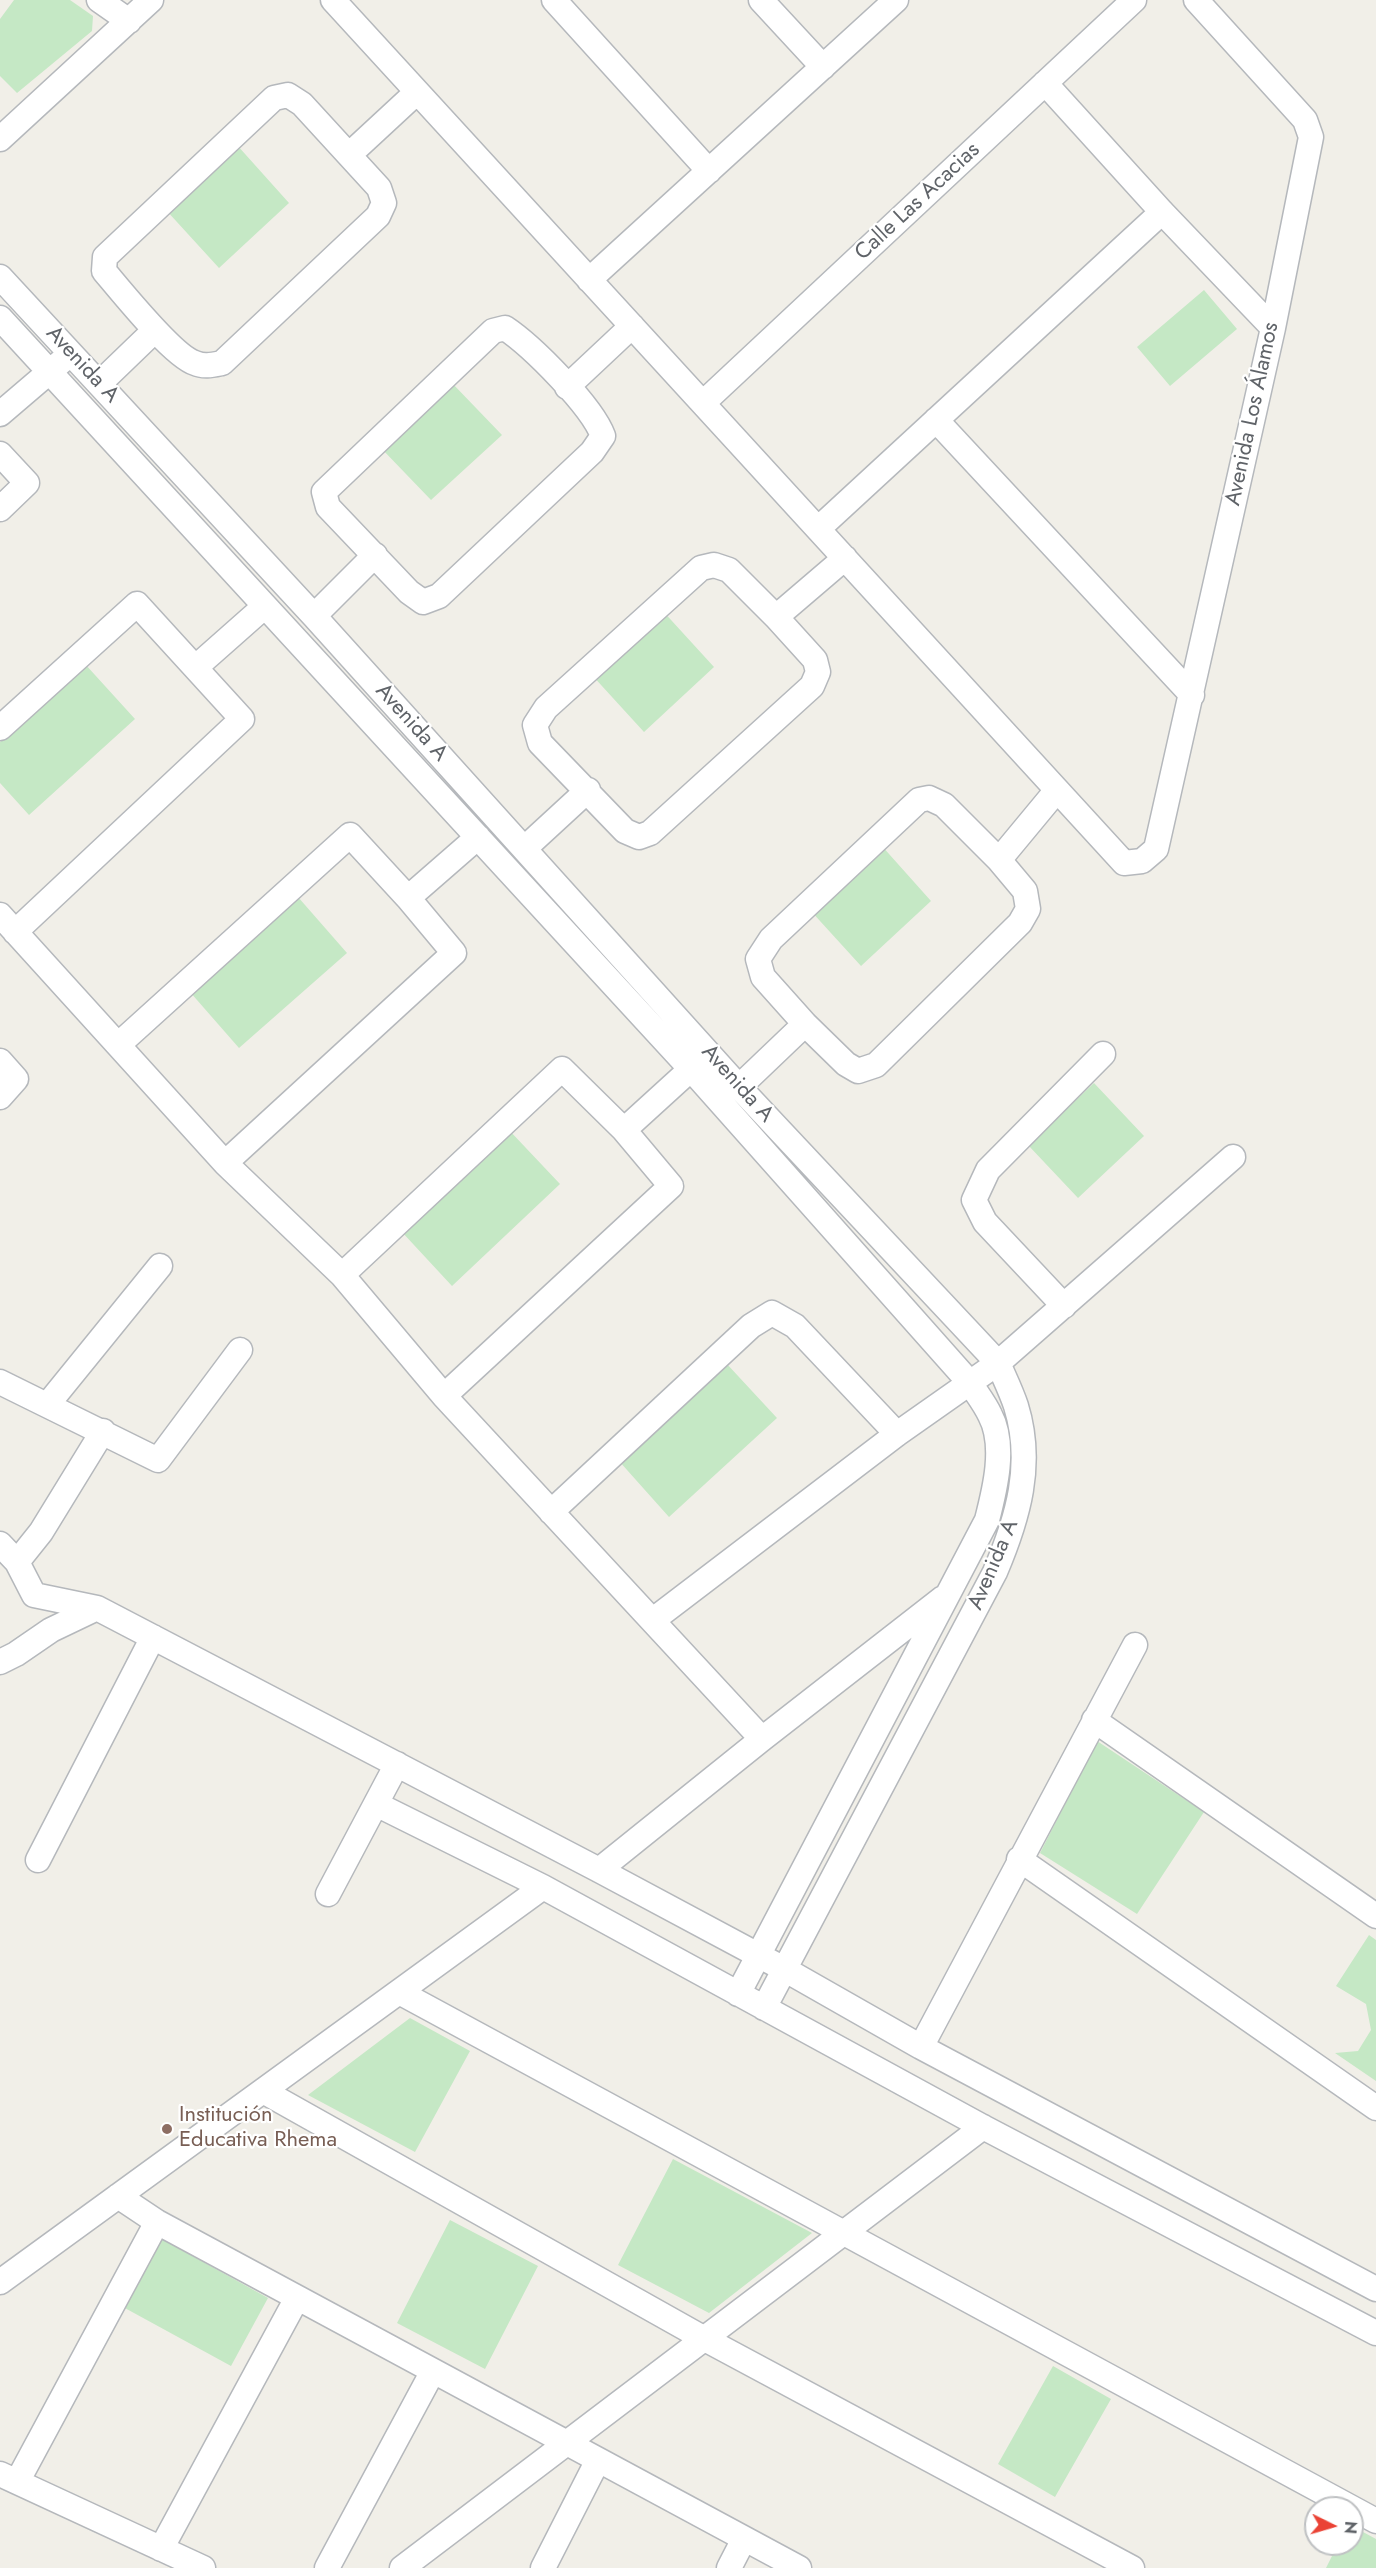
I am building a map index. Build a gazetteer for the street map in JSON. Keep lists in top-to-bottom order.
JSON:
{
  "streets": {
    "street": ["Calle Las Acacias", "Avenida A", "Avenida Los Álamos"]
  },
  "places": ["Institución Educativa Rhema"],
  "north": "right"
}
